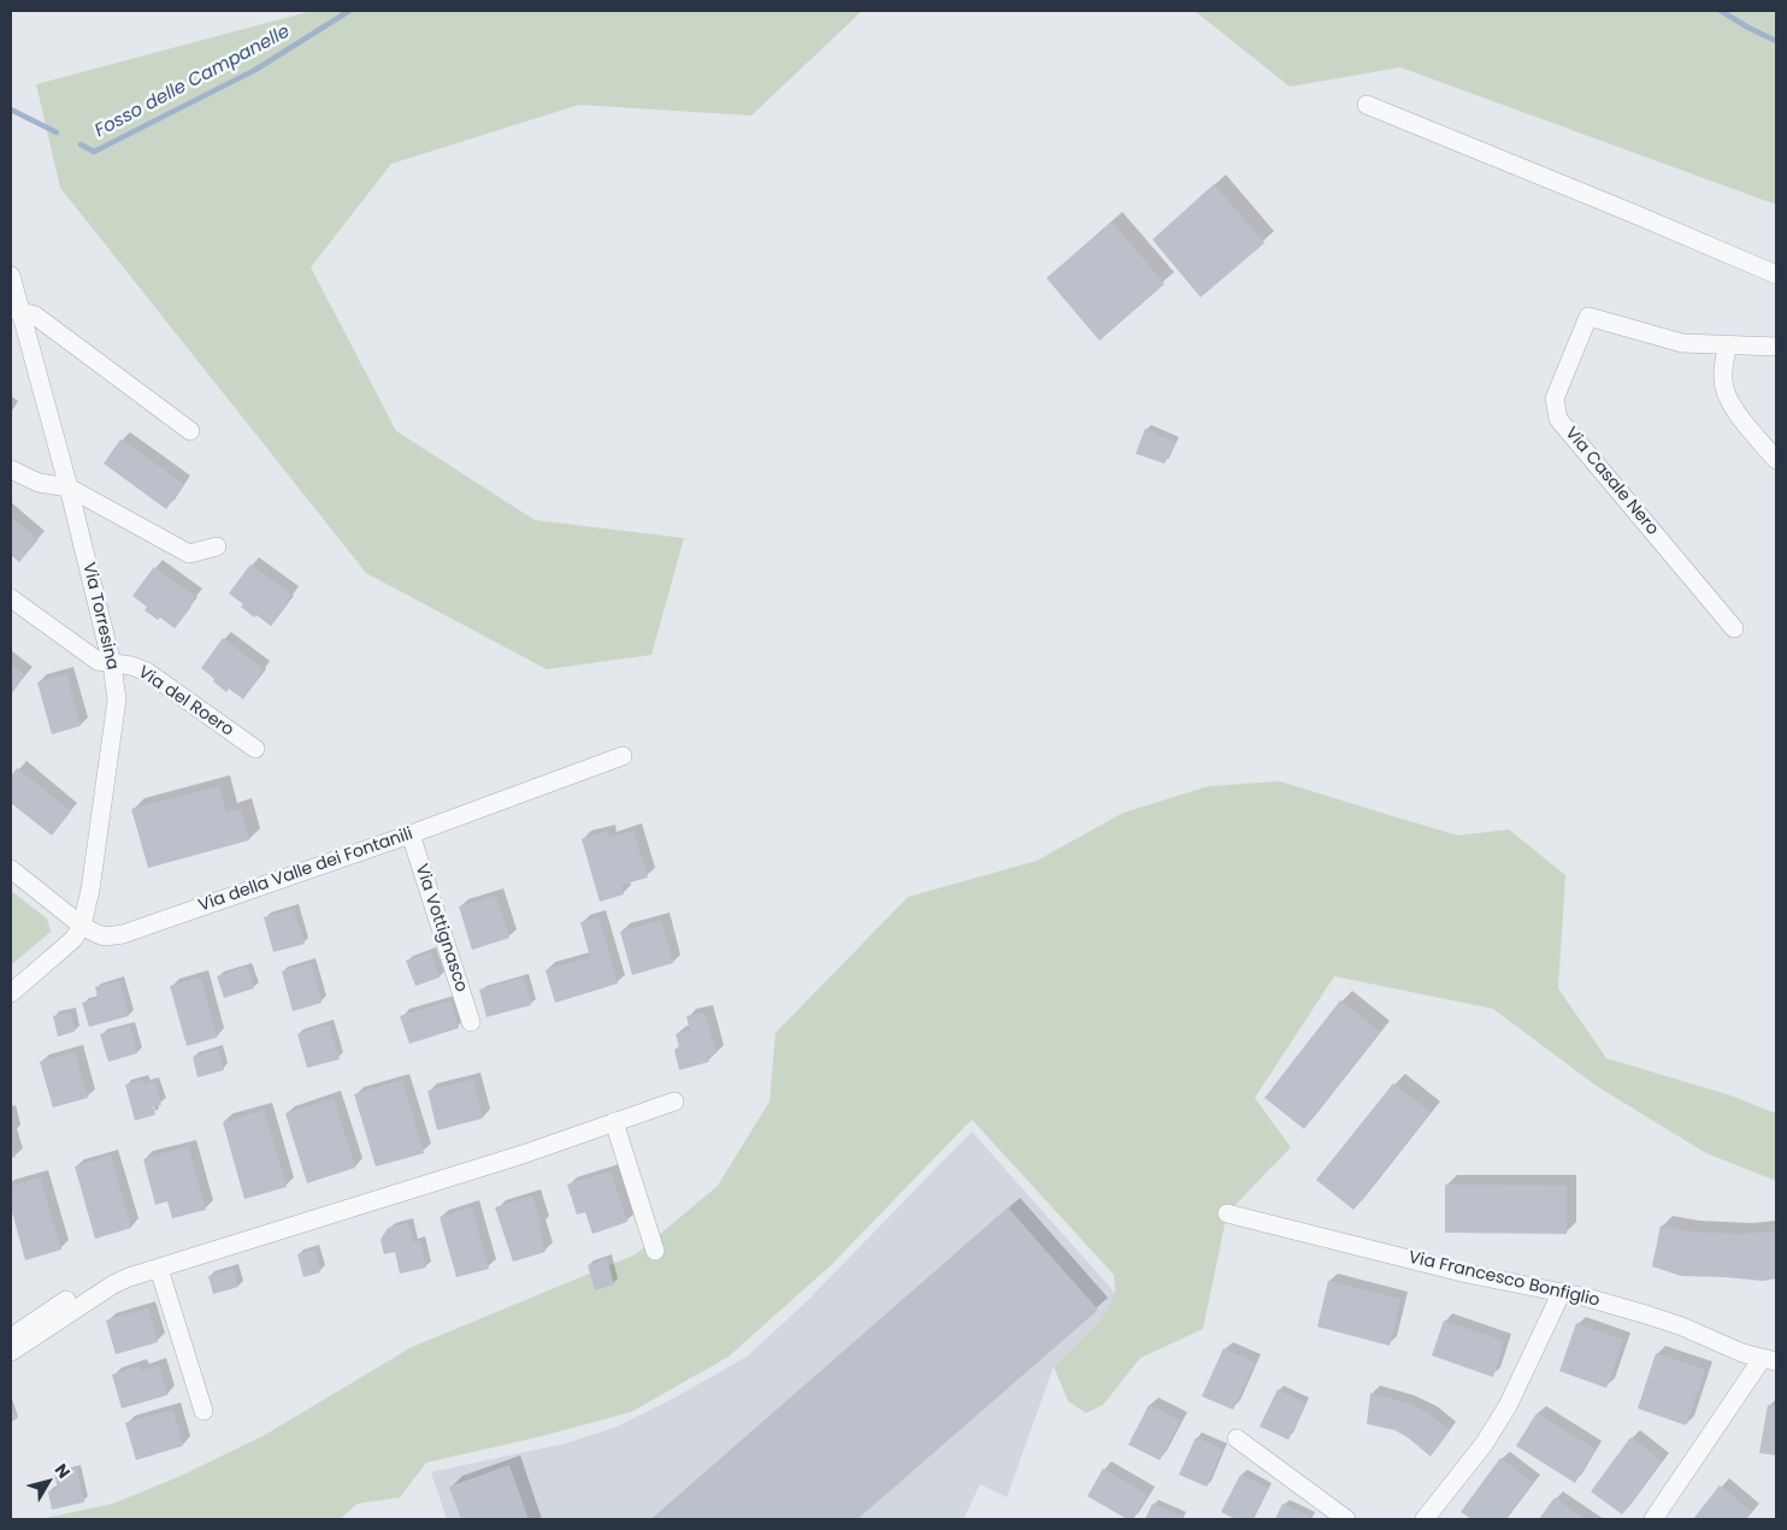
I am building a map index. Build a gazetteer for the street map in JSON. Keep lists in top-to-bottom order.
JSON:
{
  "streets": {
    "street": [
      "Via Casale Nero",
      "Via Torresina",
      "Via del Roero",
      "Via della Valle dei Fontanili",
      "Via Vottignasco",
      "Via Francesco Bonfiglio"
    ]
  },
  "crossings": [
    ["Via Torresina", "Via del Roero"],
    ["Via Torresina", "Via della Valle dei Fontanili"],
    ["Via della Valle dei Fontanili", "Via Vottignasco"]
  ],
  "water": ["Fosso delle Campanelle"],
  "north": "top right"
}
